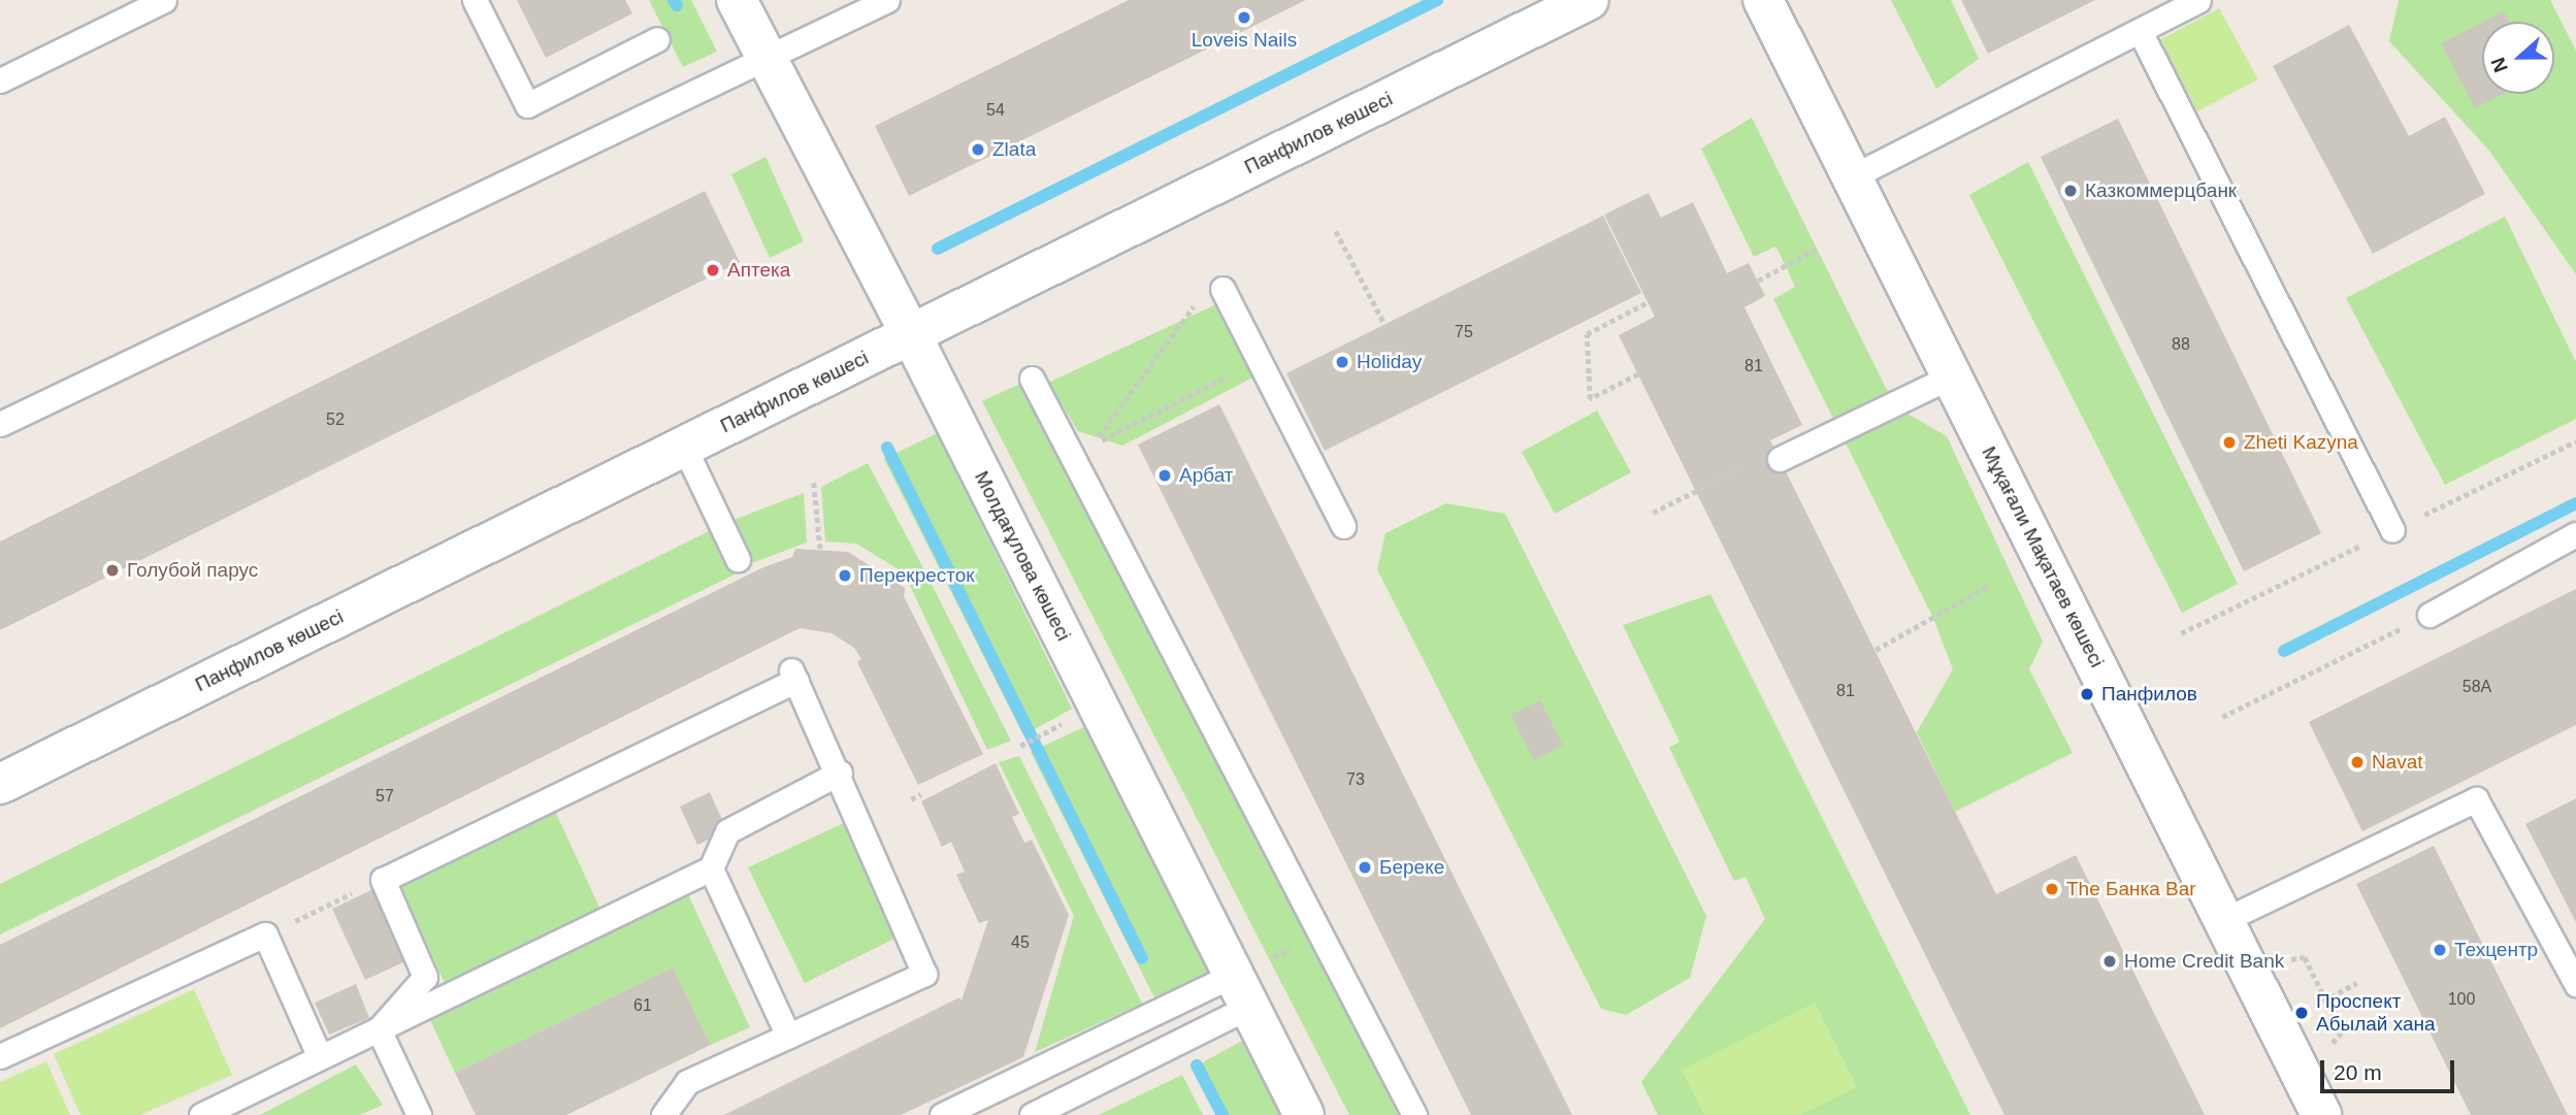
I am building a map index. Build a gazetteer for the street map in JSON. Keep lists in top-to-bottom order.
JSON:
{
  "streets": {
    "street": ["Панфилов көшесі", "Молдағұлова көшесі", "Мұқағали Мақатаев көшесі"]
  },
  "crossings": [
    ["Панфилов көшесі", "Молдағұлова көшесі"]
  ],
  "places": [
    "Loveis Nails",
    "Zlata",
    "Казкоммерцбанк",
    "Аптека",
    "Holiday",
    "Zheti Kazyna",
    "Арбат",
    "Голубой парус",
    "Перекресток",
    "Панфилов",
    "Navat",
    "Береке",
    "The Банка Bar",
    "Техцентр",
    "Home Credit Bank",
    "Проспект Абылай хана"
  ],
  "house_numbers": [
    "54",
    "75",
    "88",
    "81",
    "52",
    "58А",
    "81",
    "73",
    "57",
    "45",
    "100",
    "61"
  ],
  "scale_bar": "20 m",
  "north": "left"
}
